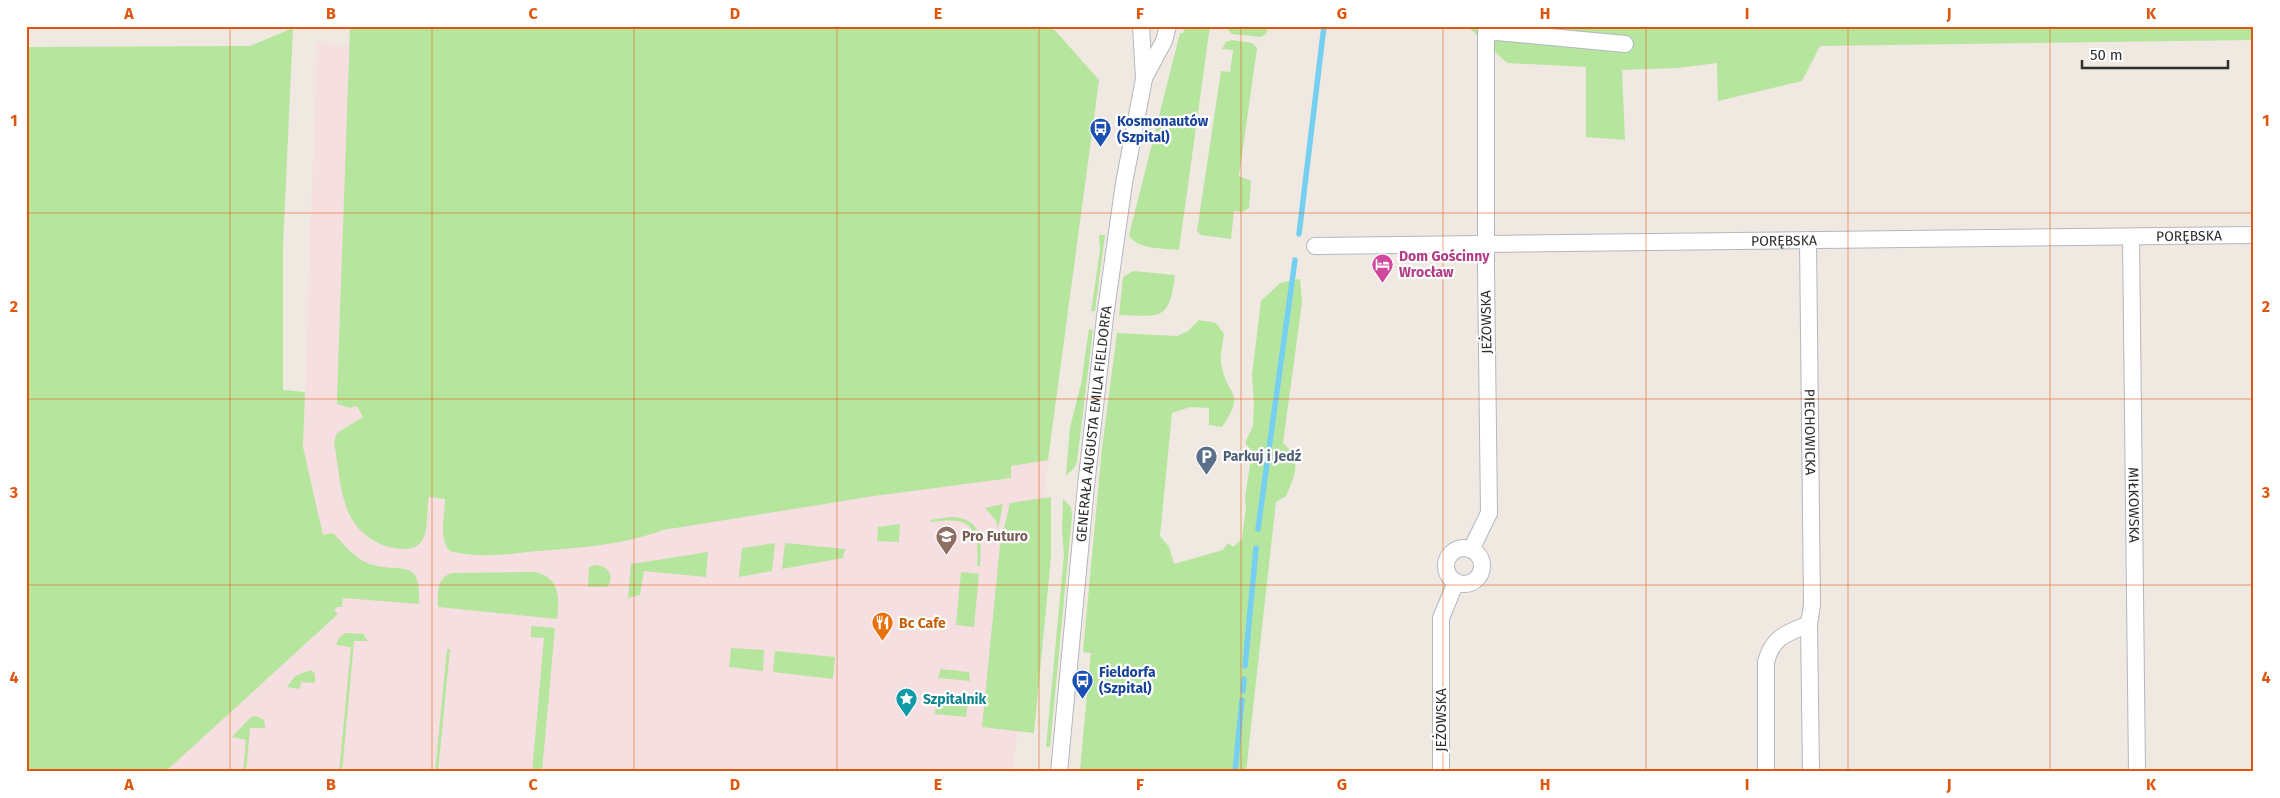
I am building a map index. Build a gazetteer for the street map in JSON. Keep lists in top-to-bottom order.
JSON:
{
  "streets": {
    "street": [
      "PORĘBSKA",
      "JEŻOWSKA",
      "GENERAŁA AUGUSTA EMILA FIELDORFA",
      "PIECHOWICKA",
      "MIŁKOWSKA"
    ]
  },
  "crossings": [
    ["PORĘBSKA", "JEŻOWSKA"],
    ["PORĘBSKA", "PIECHOWICKA"],
    ["PORĘBSKA", "MIŁKOWSKA"]
  ],
  "places": {
    "bus stop": ["Kosmonautów (Szpital)", "Fieldorfa (Szpital)"],
    "hotel": ["Dom Gościnny Wrocław"],
    "parking": ["Parkuj i Jedź"],
    "school or university": ["Pro Futuro"],
    "restaurant": ["Bc Cafe"],
    "place": ["Szpitalnik"]
  },
  "scale_bar": "50 m",
  "grid": {
    "columns": [
      "A",
      "B",
      "C",
      "D",
      "E",
      "F",
      "G",
      "H",
      "I",
      "J",
      "K"
    ],
    "rows": [
      "1",
      "2",
      "3",
      "4"
    ]
  }
}
